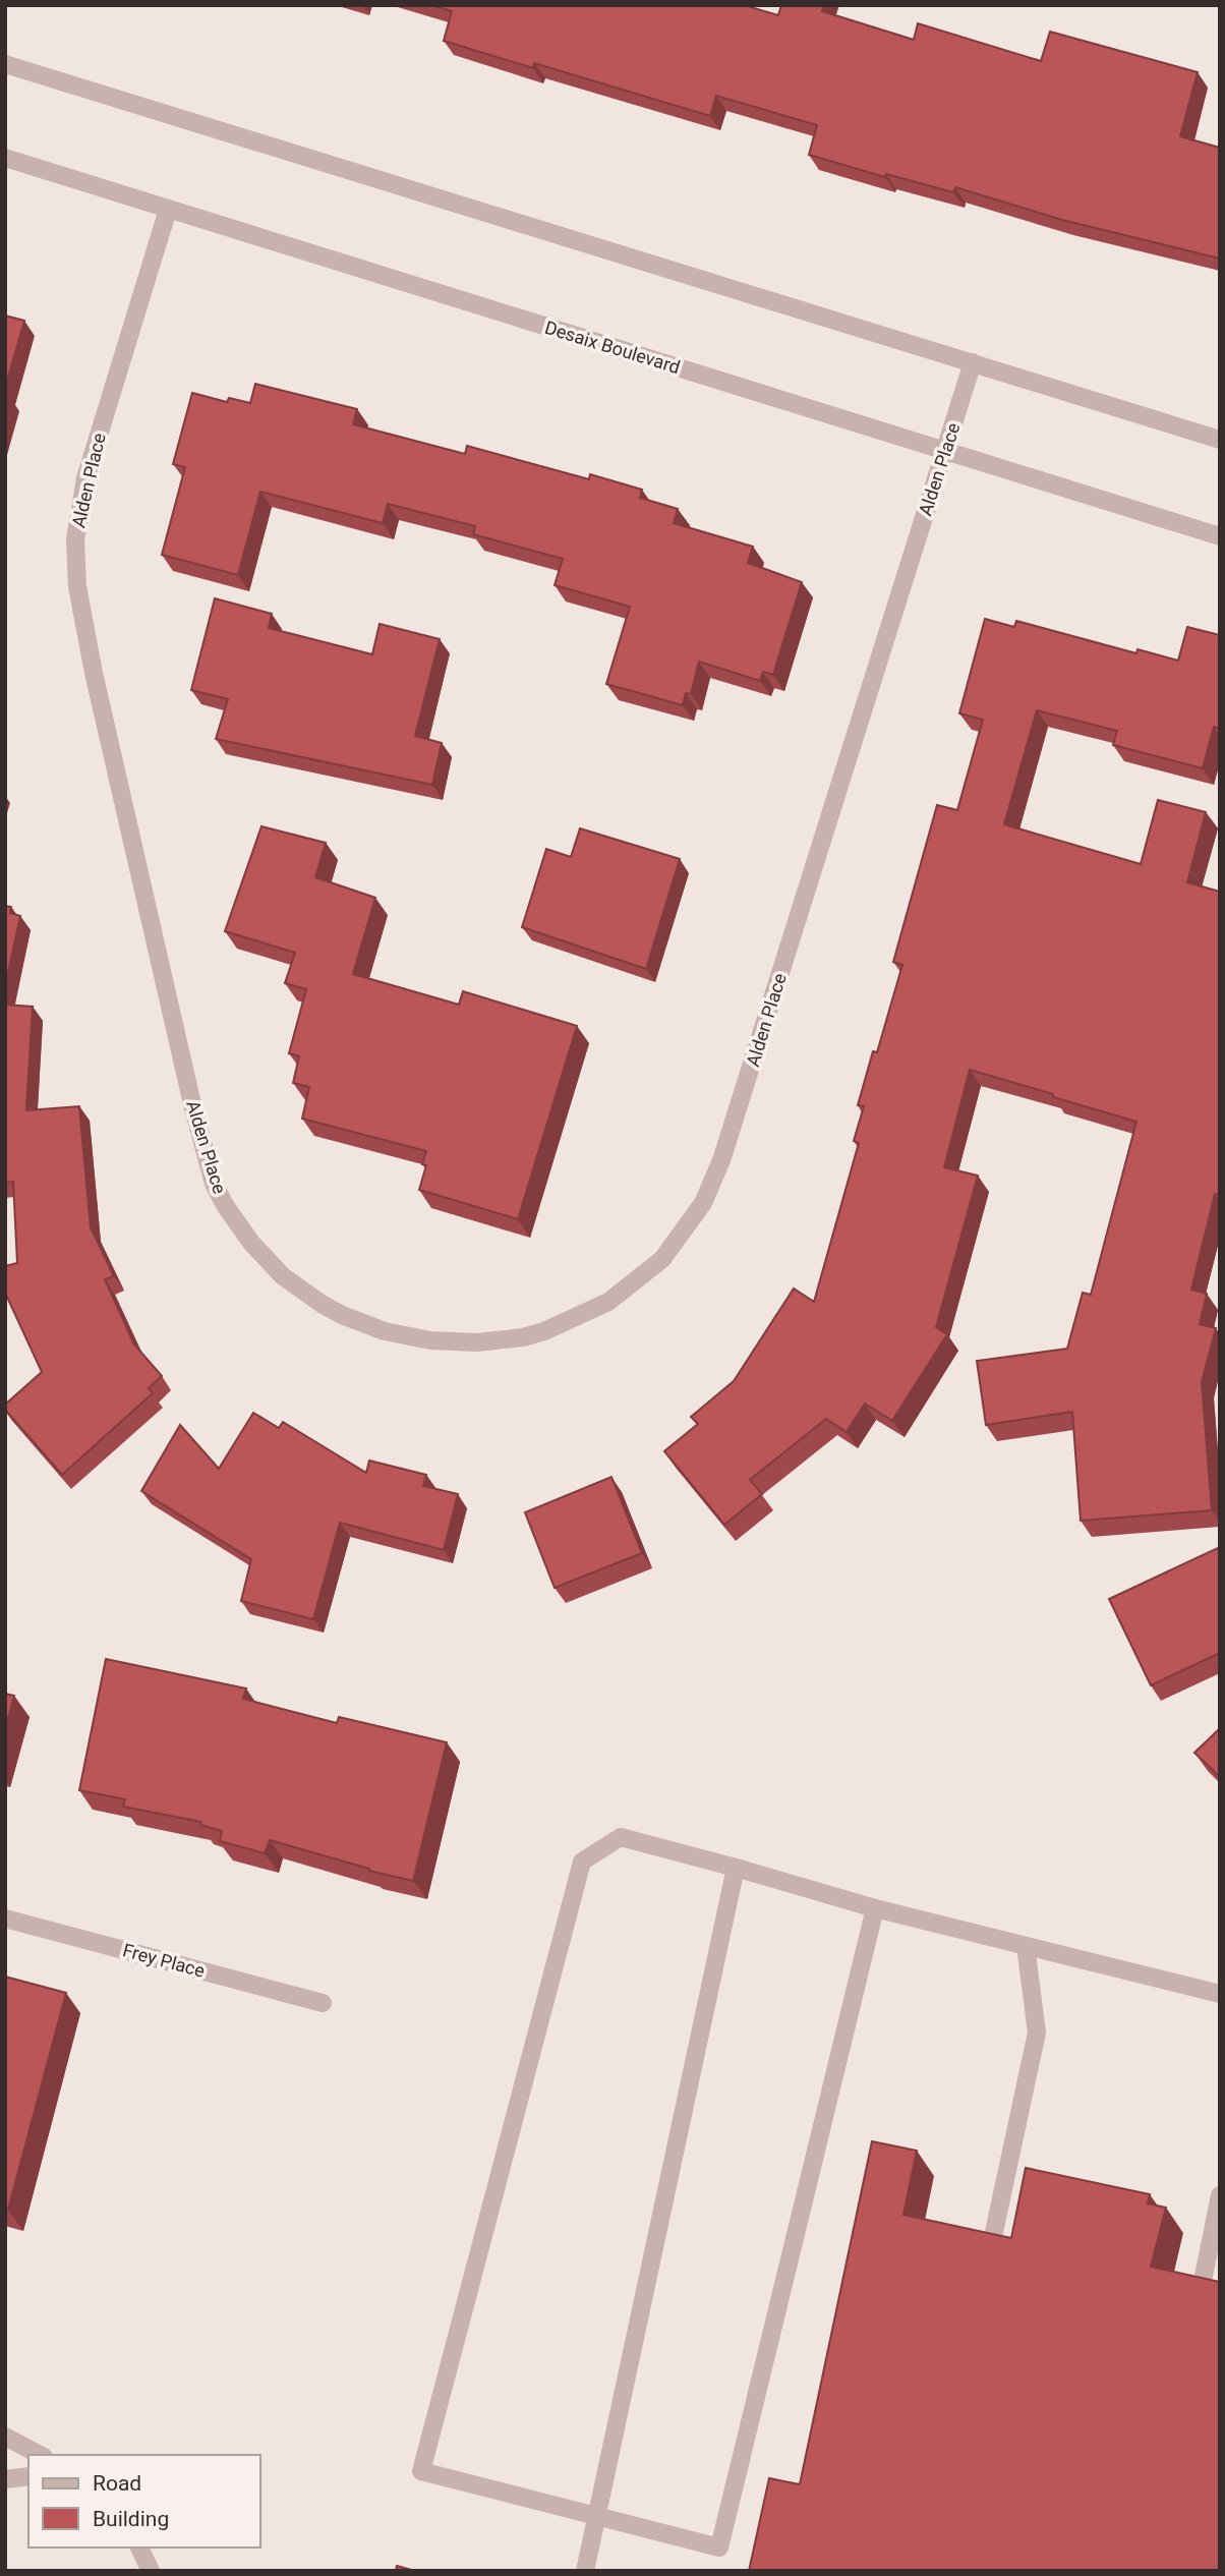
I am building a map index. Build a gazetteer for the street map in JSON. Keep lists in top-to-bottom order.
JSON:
{
  "streets": {
    "street": ["Desaix Boulevard", "Alden Place", "Frey Place"]
  },
  "crossings": [
    ["Desaix Boulevard", "Alden Place"]
  ],
  "legend": ["Road", "Building"]
}
